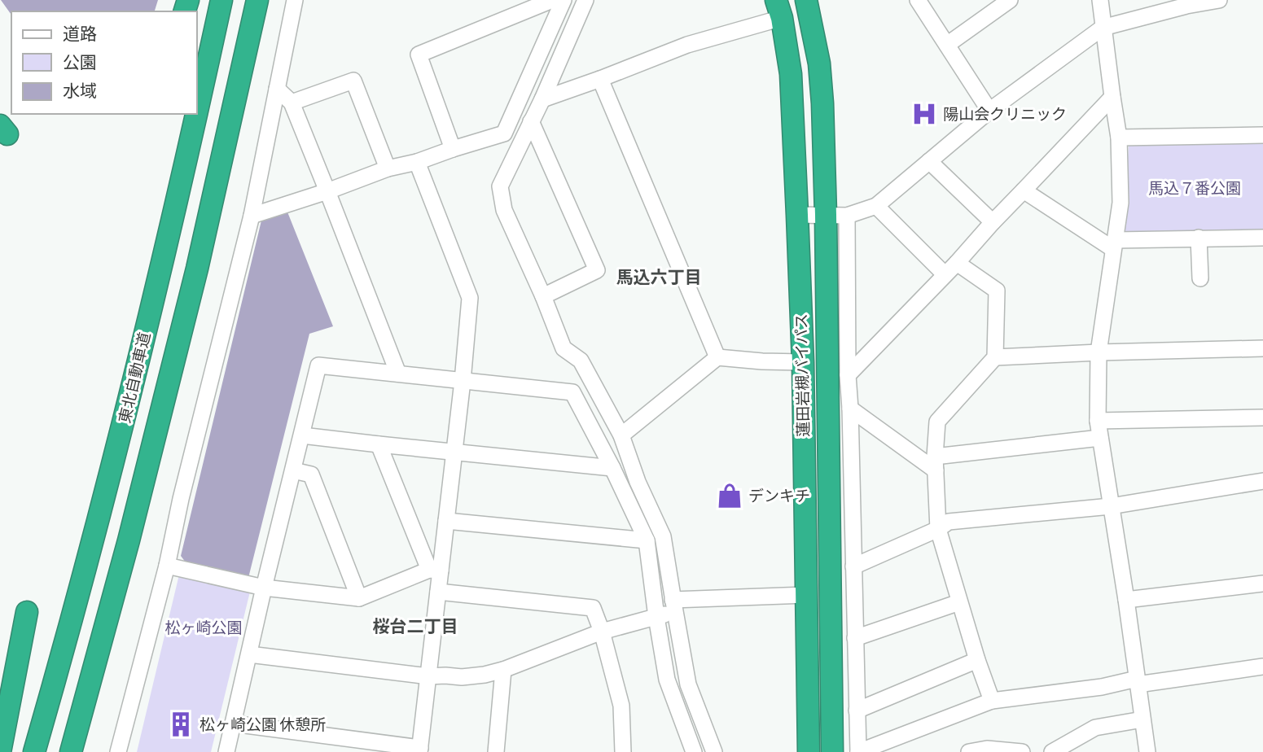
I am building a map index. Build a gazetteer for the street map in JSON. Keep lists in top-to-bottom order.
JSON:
{
  "streets": {
    "highway": ["蓮田岩槻バイパス", "東北自動車道"]
  },
  "districts": ["馬込六丁目", "桜台二丁目"],
  "parks": ["馬込７番公園", "松ヶ崎公園"],
  "places": {
    "hospital": ["陽山会クリニック"],
    "shop": ["デンキチ"],
    "building": ["松ヶ崎公園 休憩所"]
  },
  "legend": ["道路", "公園", "水域"]
}
